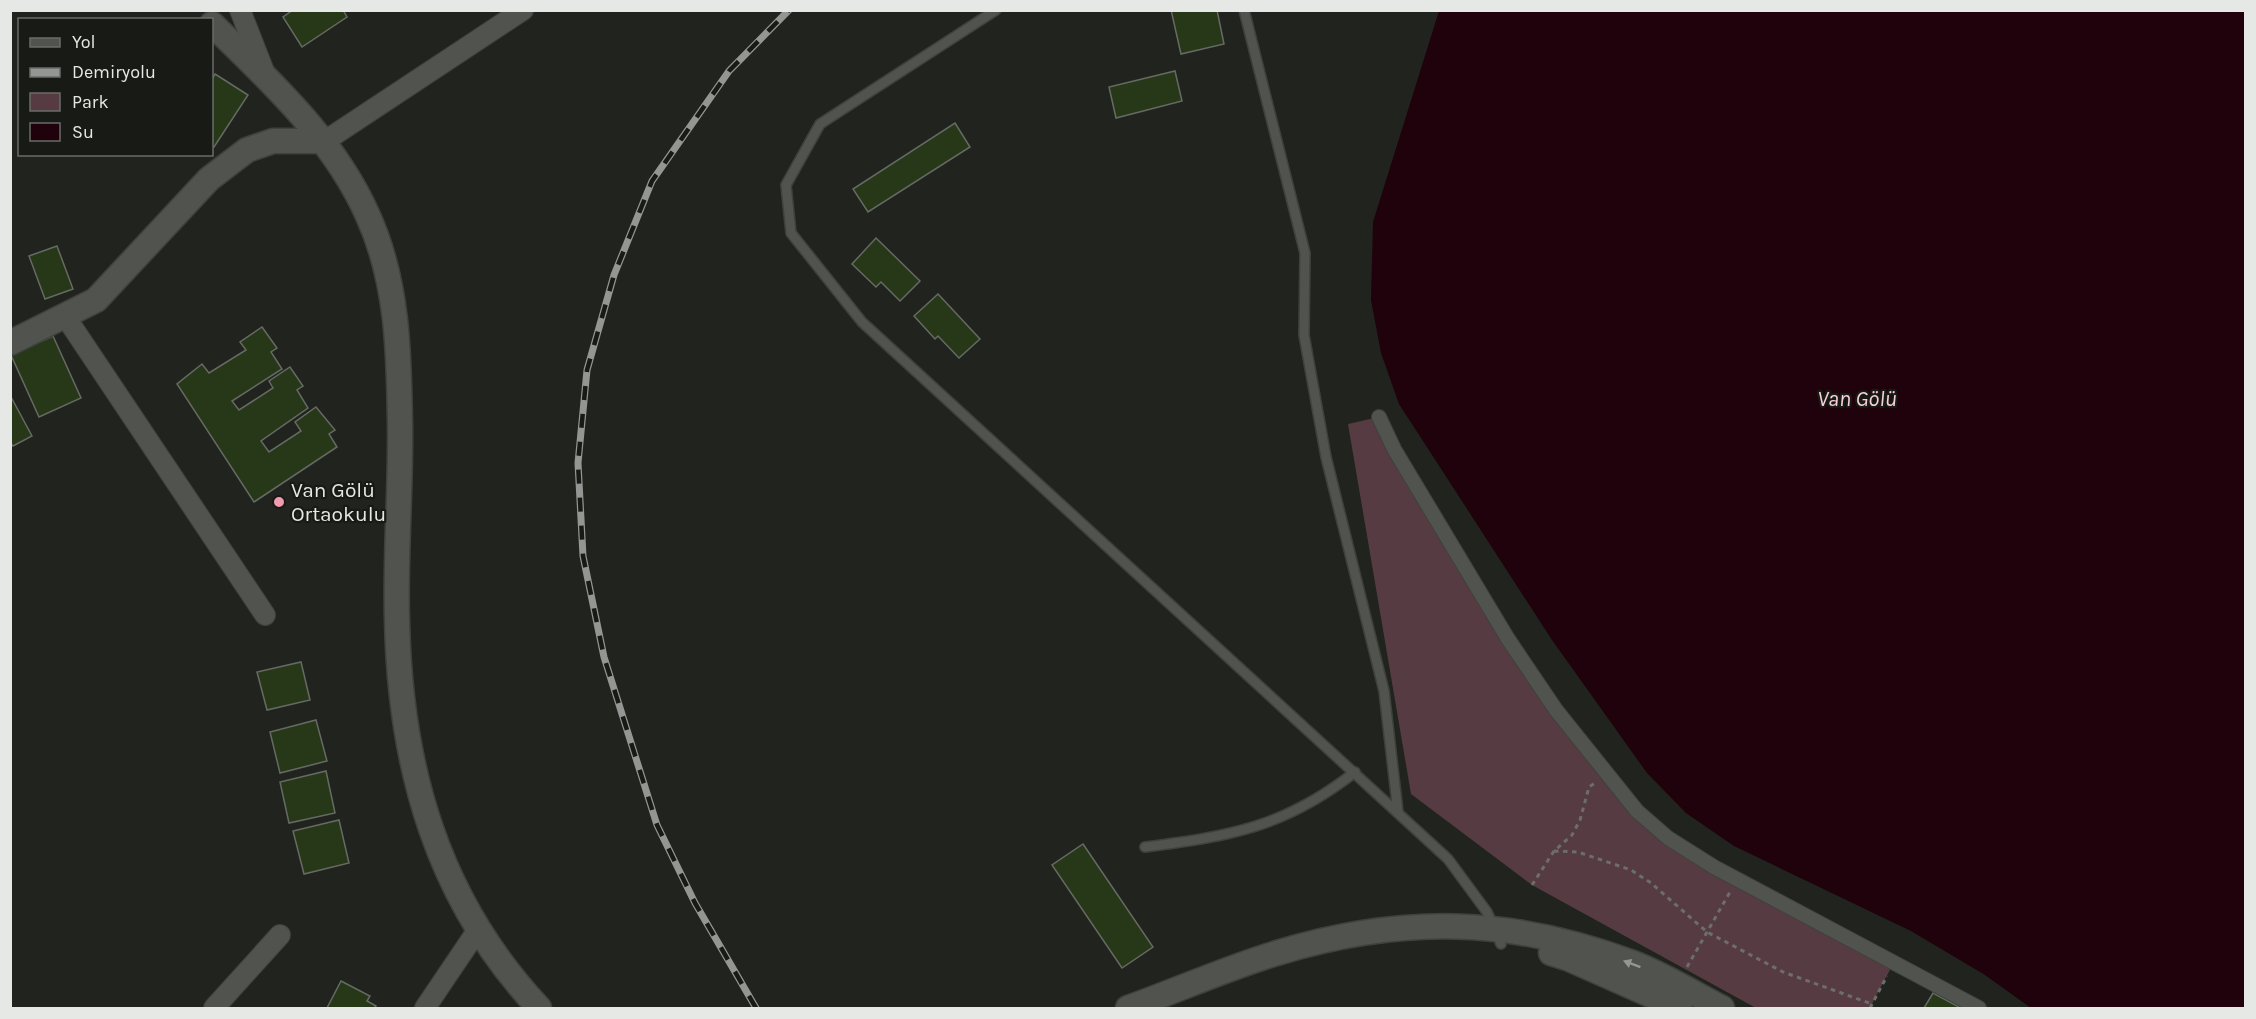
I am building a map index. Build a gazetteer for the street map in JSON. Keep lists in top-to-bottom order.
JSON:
{
  "water": ["Van Gölü"],
  "places": ["Van Gölü Ortaokulu"],
  "legend": [
    "Yol",
    "Demiryolu",
    "Park",
    "Su"
  ]
}
